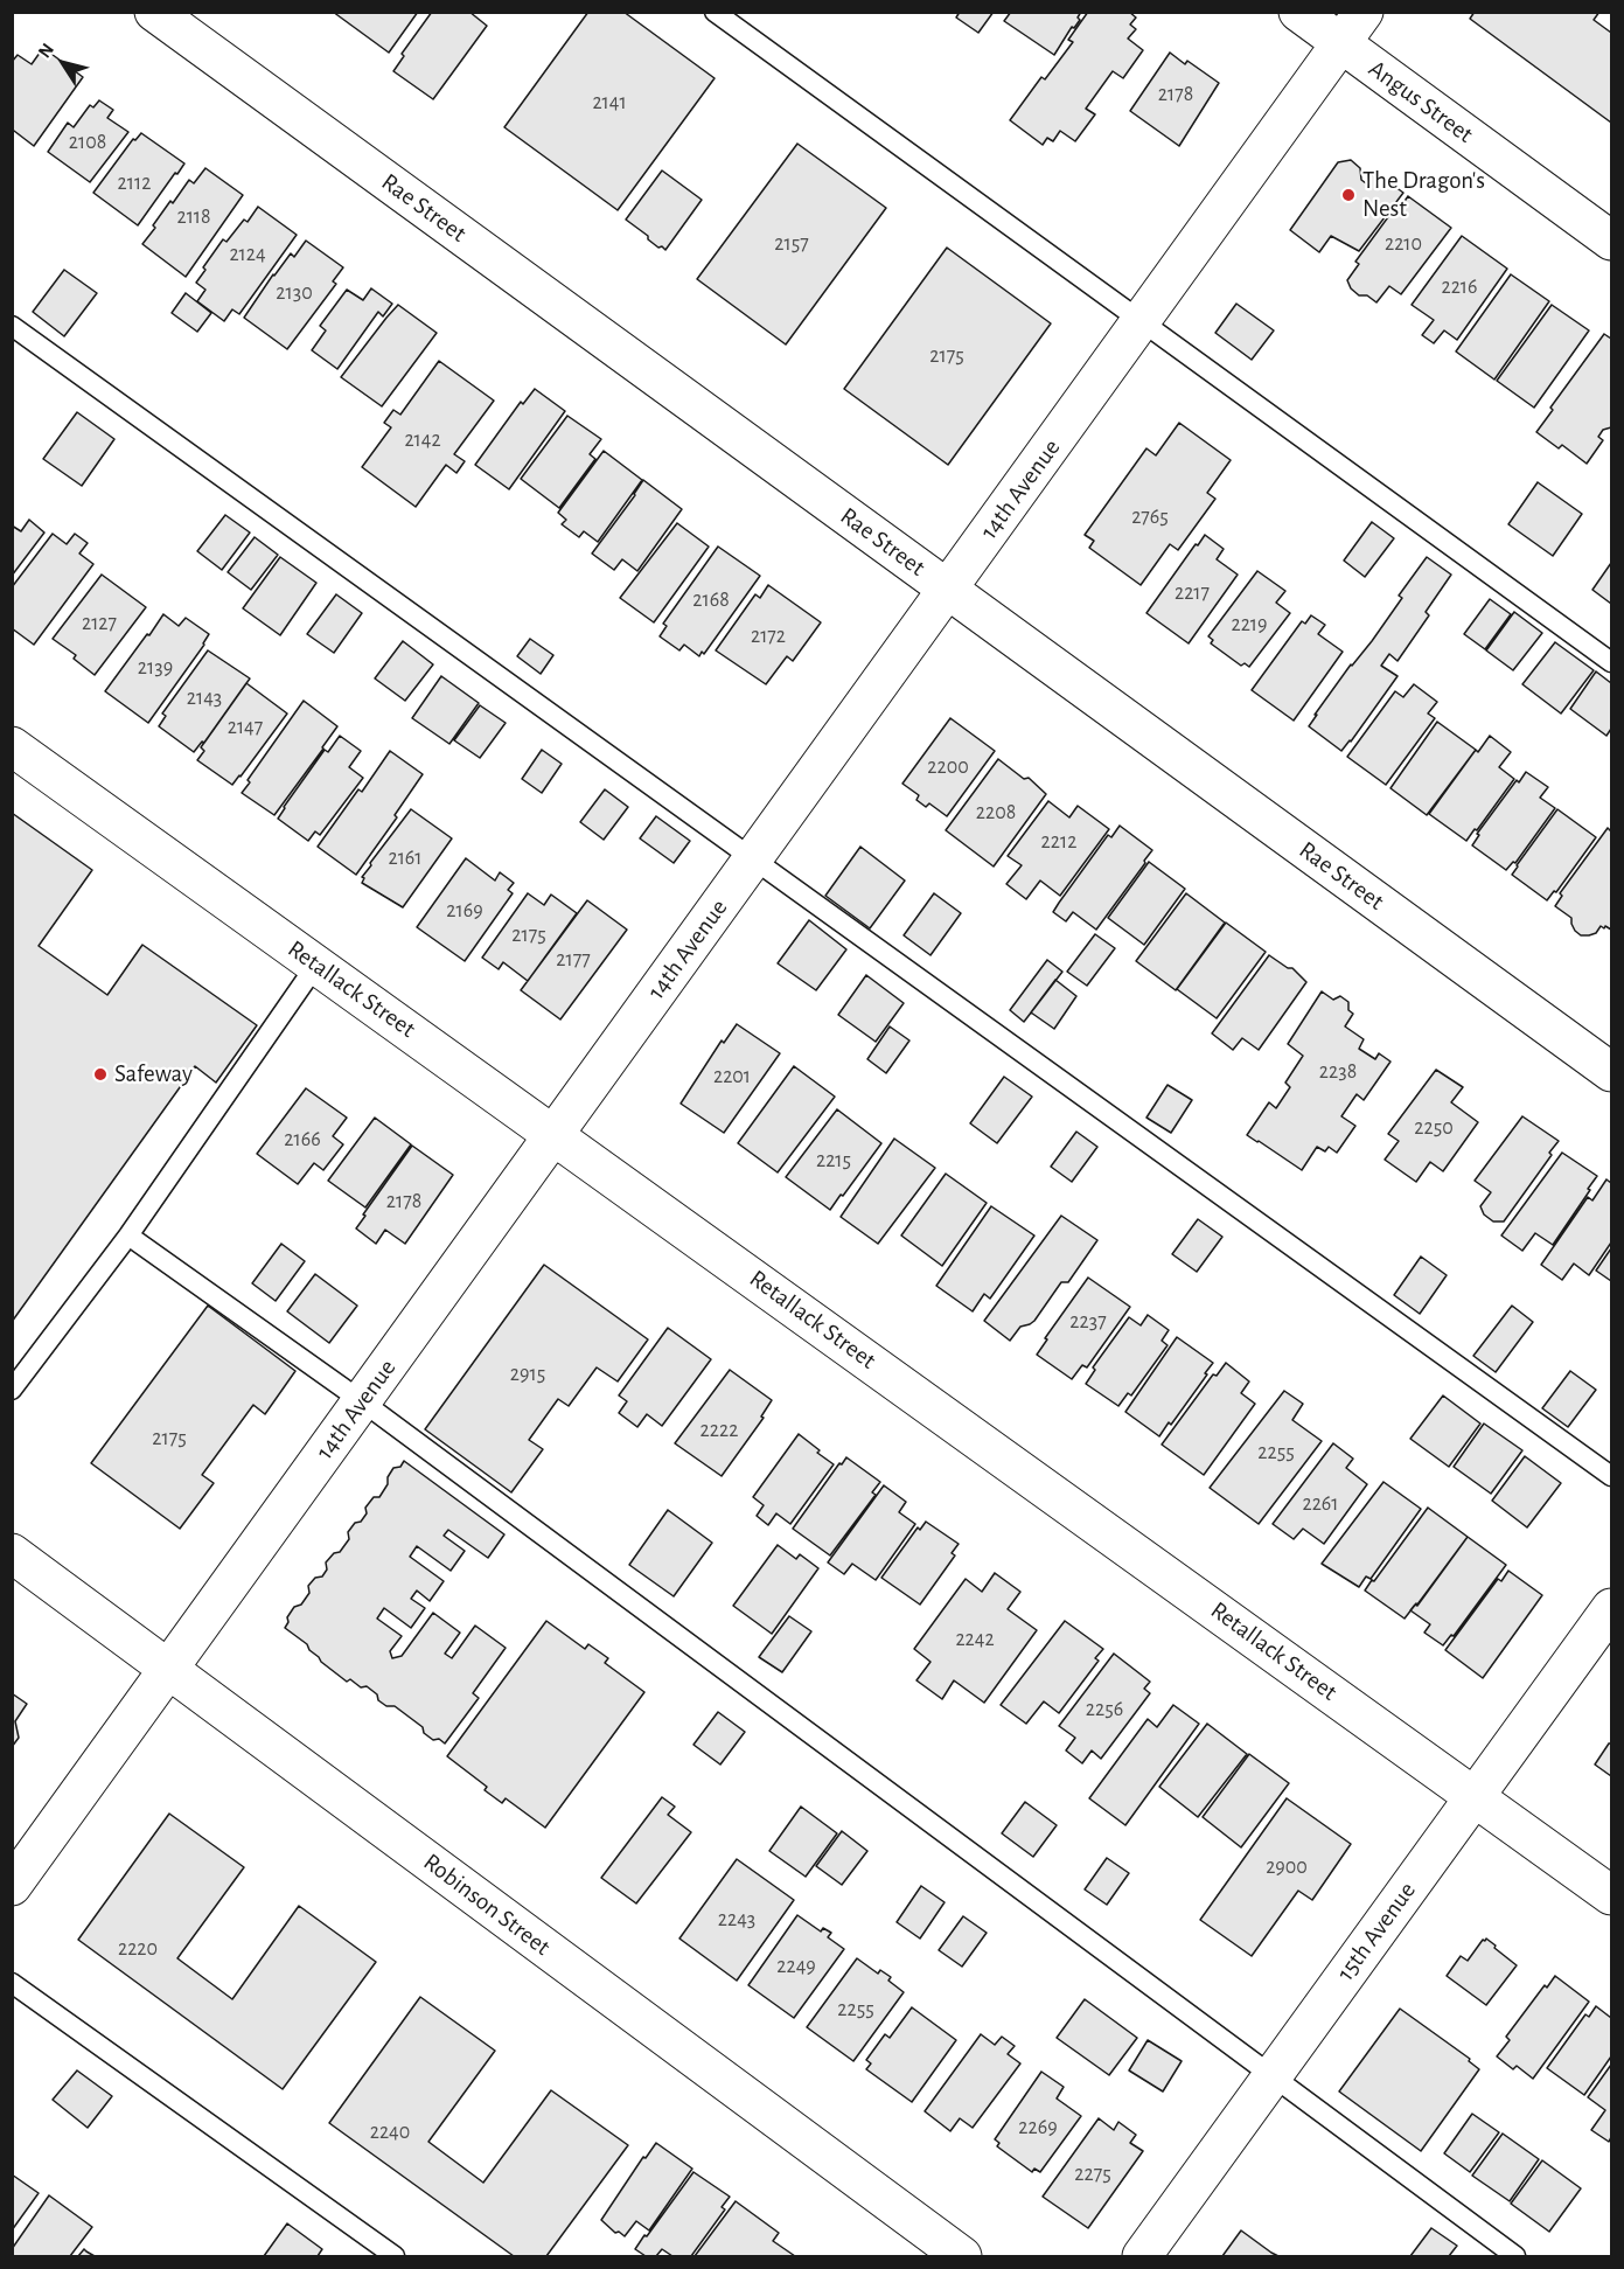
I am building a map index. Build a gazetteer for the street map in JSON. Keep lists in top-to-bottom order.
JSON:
{
  "streets": {
    "street": [
      "Angus Street",
      "Rae Street",
      "14th Avenue",
      "Retallack Street",
      "Robinson Street",
      "15th Avenue"
    ]
  },
  "crossings": [
    ["Angus Street", "14th Avenue"],
    ["Rae Street", "14th Avenue"],
    ["14th Avenue", "Retallack Street"],
    ["14th Avenue", "Robinson Street"],
    ["Retallack Street", "15th Avenue"]
  ],
  "places": ["The Dragon's Nest", "Safeway"],
  "house_numbers": [
    "2178",
    "2141",
    "2108",
    "2112",
    "2118",
    "2157",
    "2210",
    "2124",
    "2216",
    "2130",
    "2175",
    "2142",
    "2765",
    "2217",
    "2168",
    "2127",
    "2219",
    "2172",
    "2139",
    "2143",
    "2147",
    "2200",
    "2208",
    "2212",
    "2161",
    "2169",
    "2175",
    "2177",
    "2238",
    "2201",
    "2250",
    "2166",
    "2215",
    "2178",
    "2237",
    "2915",
    "2222",
    "2175",
    "2255",
    "2261",
    "2242",
    "2256",
    "2900",
    "2243",
    "2220",
    "2249",
    "2255",
    "2269",
    "2240",
    "2275"
  ],
  "north": "top left"
}
